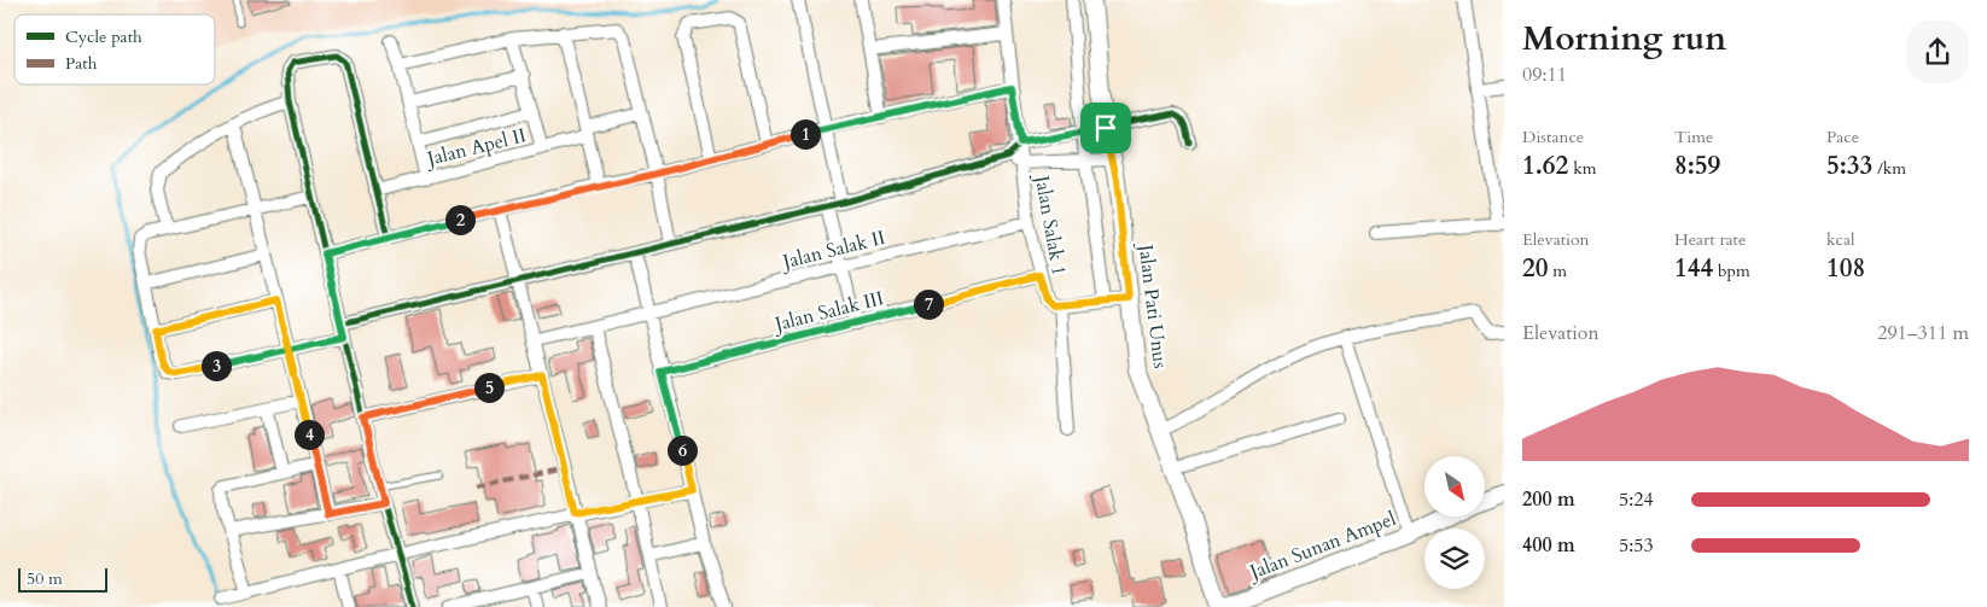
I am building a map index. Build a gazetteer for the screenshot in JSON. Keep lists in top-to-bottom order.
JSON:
{
  "streets": {
    "main road": ["Jalan Pati Unus", "Jalan Sunan Ampel"],
    "street": [
      "Jalan Apel II",
      "Jalan Salak 1",
      "Jalan Salak II",
      "Jalan Salak III"
    ]
  },
  "crossings": [
    ["Jalan Salak 1", "Jalan Salak II"],
    ["Jalan Salak 1", "Jalan Salak III"],
    ["Jalan Pati Unus", "Jalan Sunan Ampel"]
  ],
  "legend": ["Cycle path", "Path"],
  "scale_bar": "50 m",
  "north": "bottom right",
  "page": {
    "heading": ["Morning run", "09:11"],
    "stats": [
      ["Distance", "1.62 km"],
      ["Time", "8:59"],
      ["Pace", "5:33 /km"],
      ["Elevation", "20 m"],
      ["Heart rate", "144 bpm"],
      ["kcal", "108"]
    ],
    "pins": [
      "1",
      "2",
      "7",
      "3",
      "5",
      "4",
      "6"
    ],
    "chart": ["Elevation", "291–311 m"],
    "list": [
      {
        "name": "200 m",
        "note": "5:24"
      },
      {
        "name": "400 m",
        "note": "5:53"
      }
    ],
    "scale": "50 m"
  }
}
